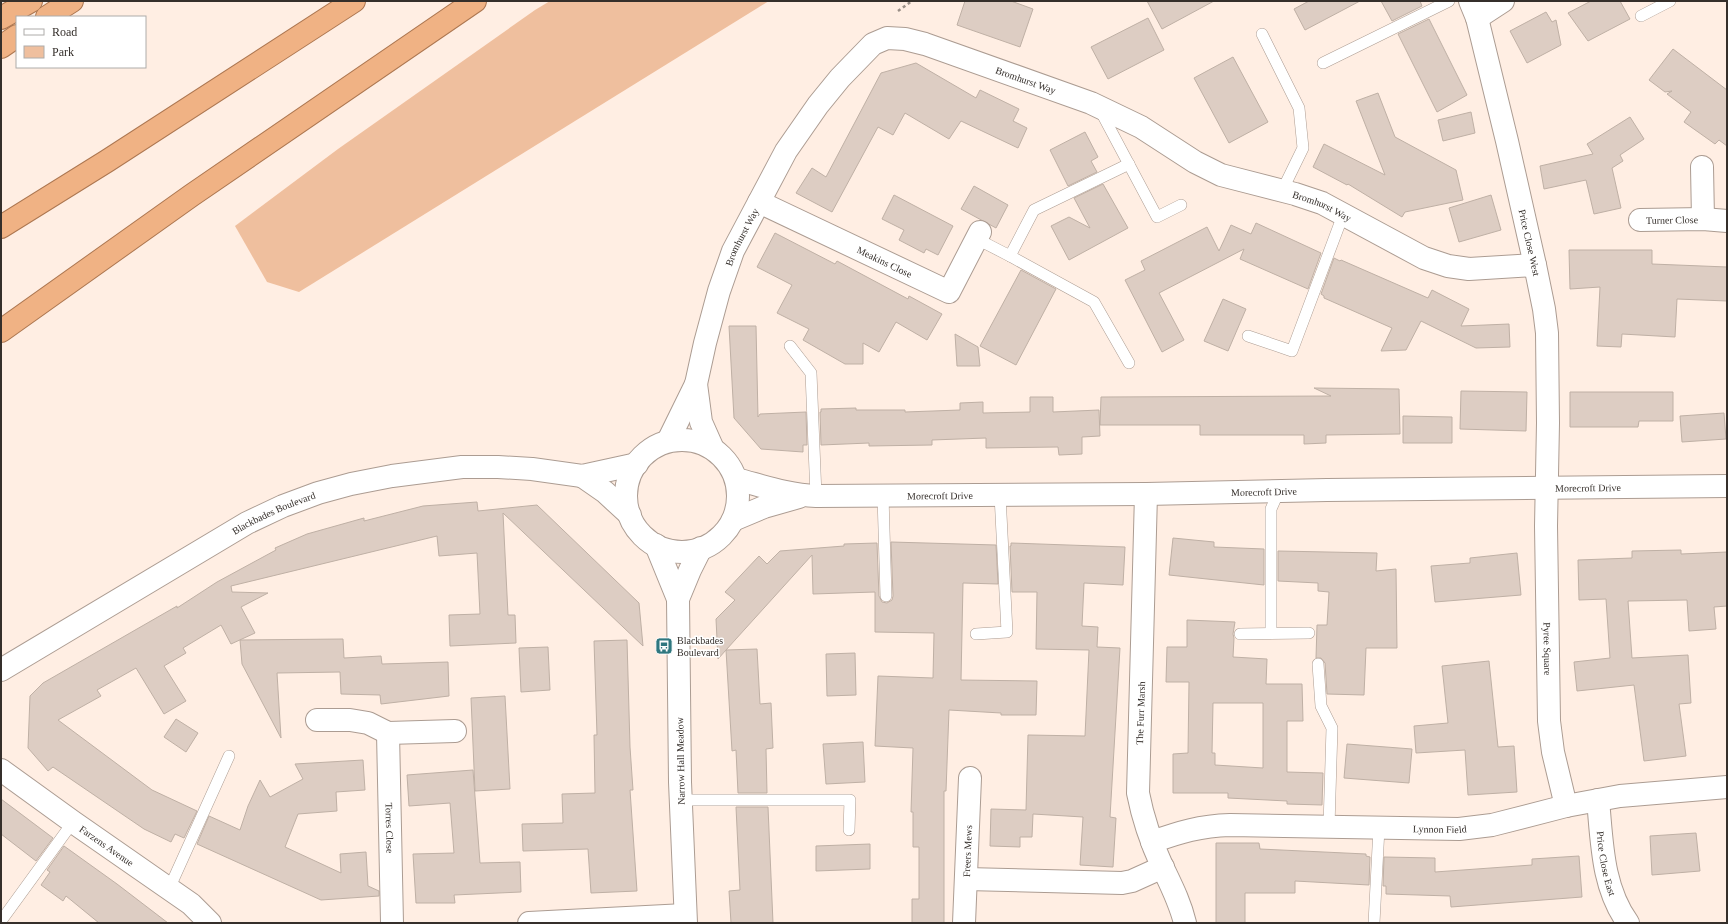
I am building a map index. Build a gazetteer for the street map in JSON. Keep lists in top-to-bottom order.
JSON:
{
  "streets": {
    "street": [
      "Bromhurst Way",
      "Turner Close",
      "Price Close West",
      "Meakins Close",
      "Morecroft Drive",
      "Blackbades Boulevard",
      "Pyree Square",
      "The Furr Marsh",
      "Narrow Hall Meadow",
      "Torres Close",
      "Lynnon Field",
      "Farzens Avenue",
      "Freers Mews",
      "Price Close East"
    ]
  },
  "crossings": [
    ["Bromhurst Way", "Price Close West"],
    ["Bromhurst Way", "Meakins Close"],
    ["Bromhurst Way", "Morecroft Drive"],
    ["Bromhurst Way", "Blackbades Boulevard"],
    ["Bromhurst Way", "Narrow Hall Meadow"],
    ["Price Close West", "Morecroft Drive"],
    ["Price Close West", "Pyree Square"],
    ["Morecroft Drive", "Blackbades Boulevard"],
    ["Morecroft Drive", "Pyree Square"],
    ["Morecroft Drive", "The Furr Marsh"],
    ["Morecroft Drive", "Narrow Hall Meadow"],
    ["Blackbades Boulevard", "Narrow Hall Meadow"],
    ["Pyree Square", "Lynnon Field"],
    ["The Furr Marsh", "Lynnon Field"],
    ["Lynnon Field", "Price Close East"]
  ],
  "places": {
    "bus stop": ["Blackbades Boulevard"]
  },
  "legend": ["Road", "Park"]
}
